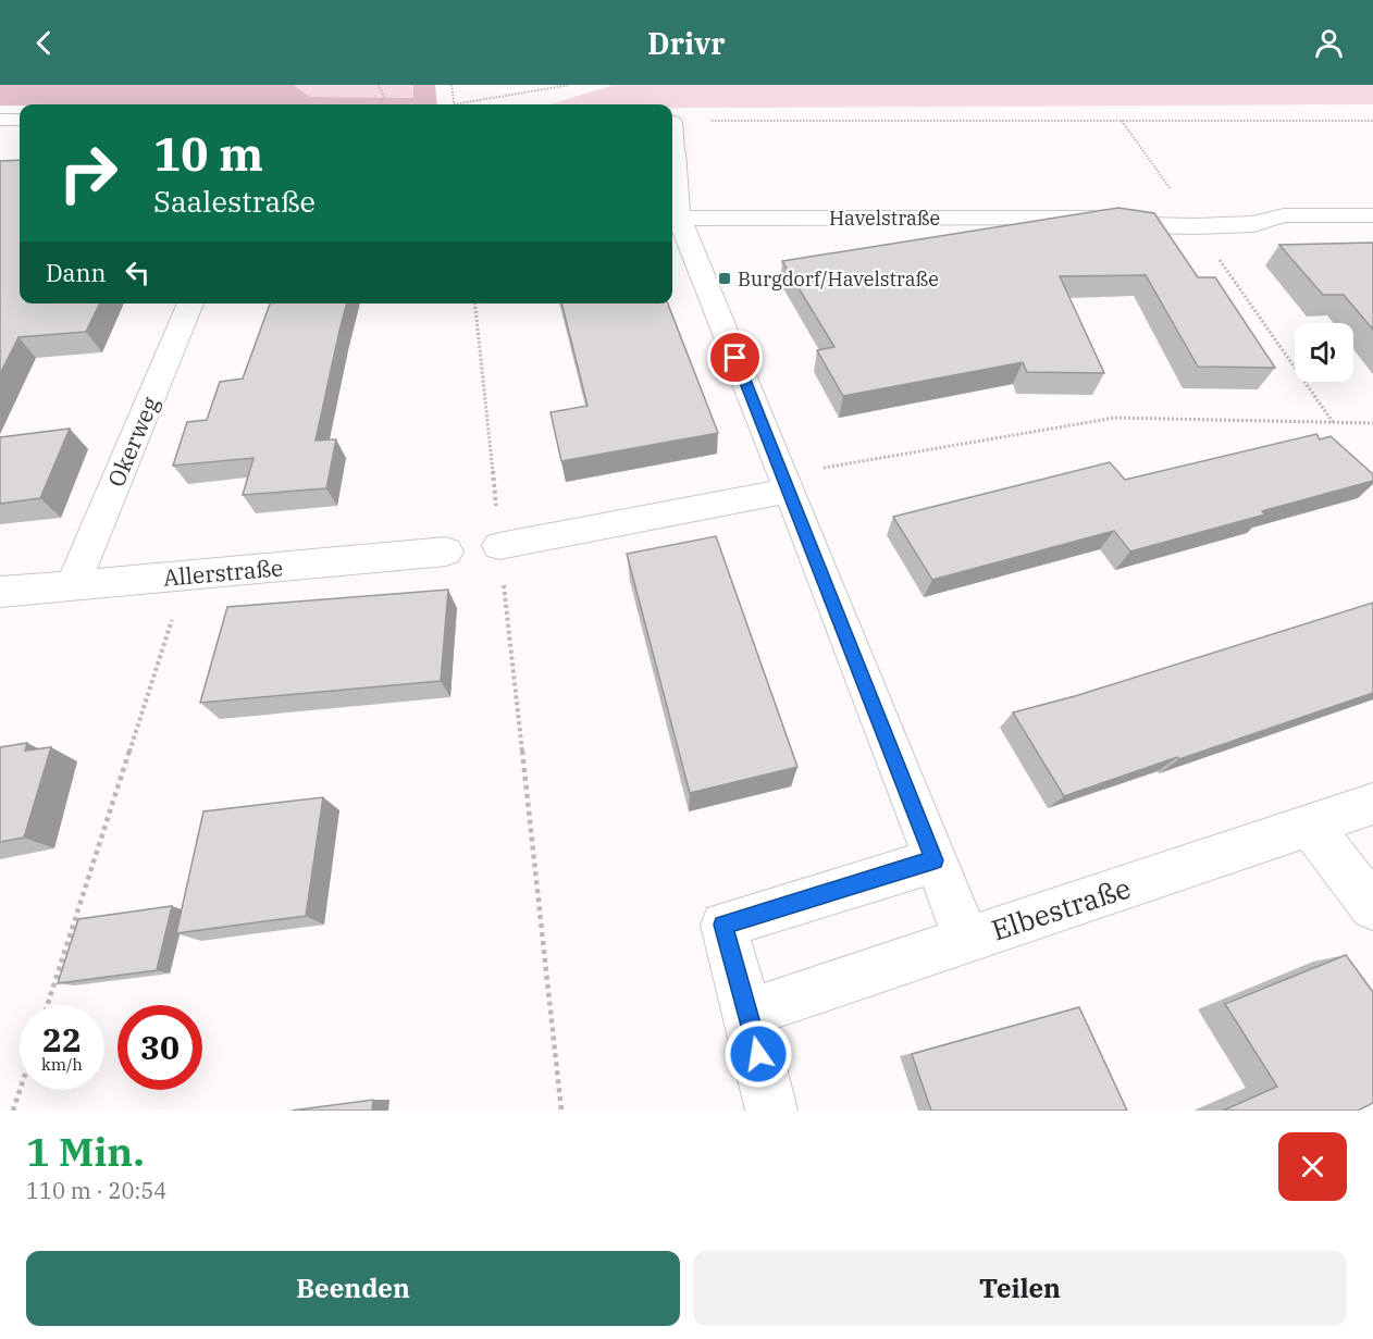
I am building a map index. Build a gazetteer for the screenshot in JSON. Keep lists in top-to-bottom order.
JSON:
{
  "streets": {
    "street": [
      "Havelstraße",
      "Okerweg",
      "Allerstraße",
      "Elbestraße"
    ]
  },
  "crossings": [
    ["Okerweg", "Allerstraße"]
  ],
  "places": {
    "transit": ["Burgdorf/Havelstraße"]
  },
  "page": {
    "header": "Drivr",
    "turn": ["10 m", "Saalestraße"],
    "then": "Dann",
    "speed": "22 km/h",
    "limit": "30",
    "heading": ["1 Min.", "110 m · 20:54"],
    "buttons": ["Beenden", "Teilen"]
  }
}
